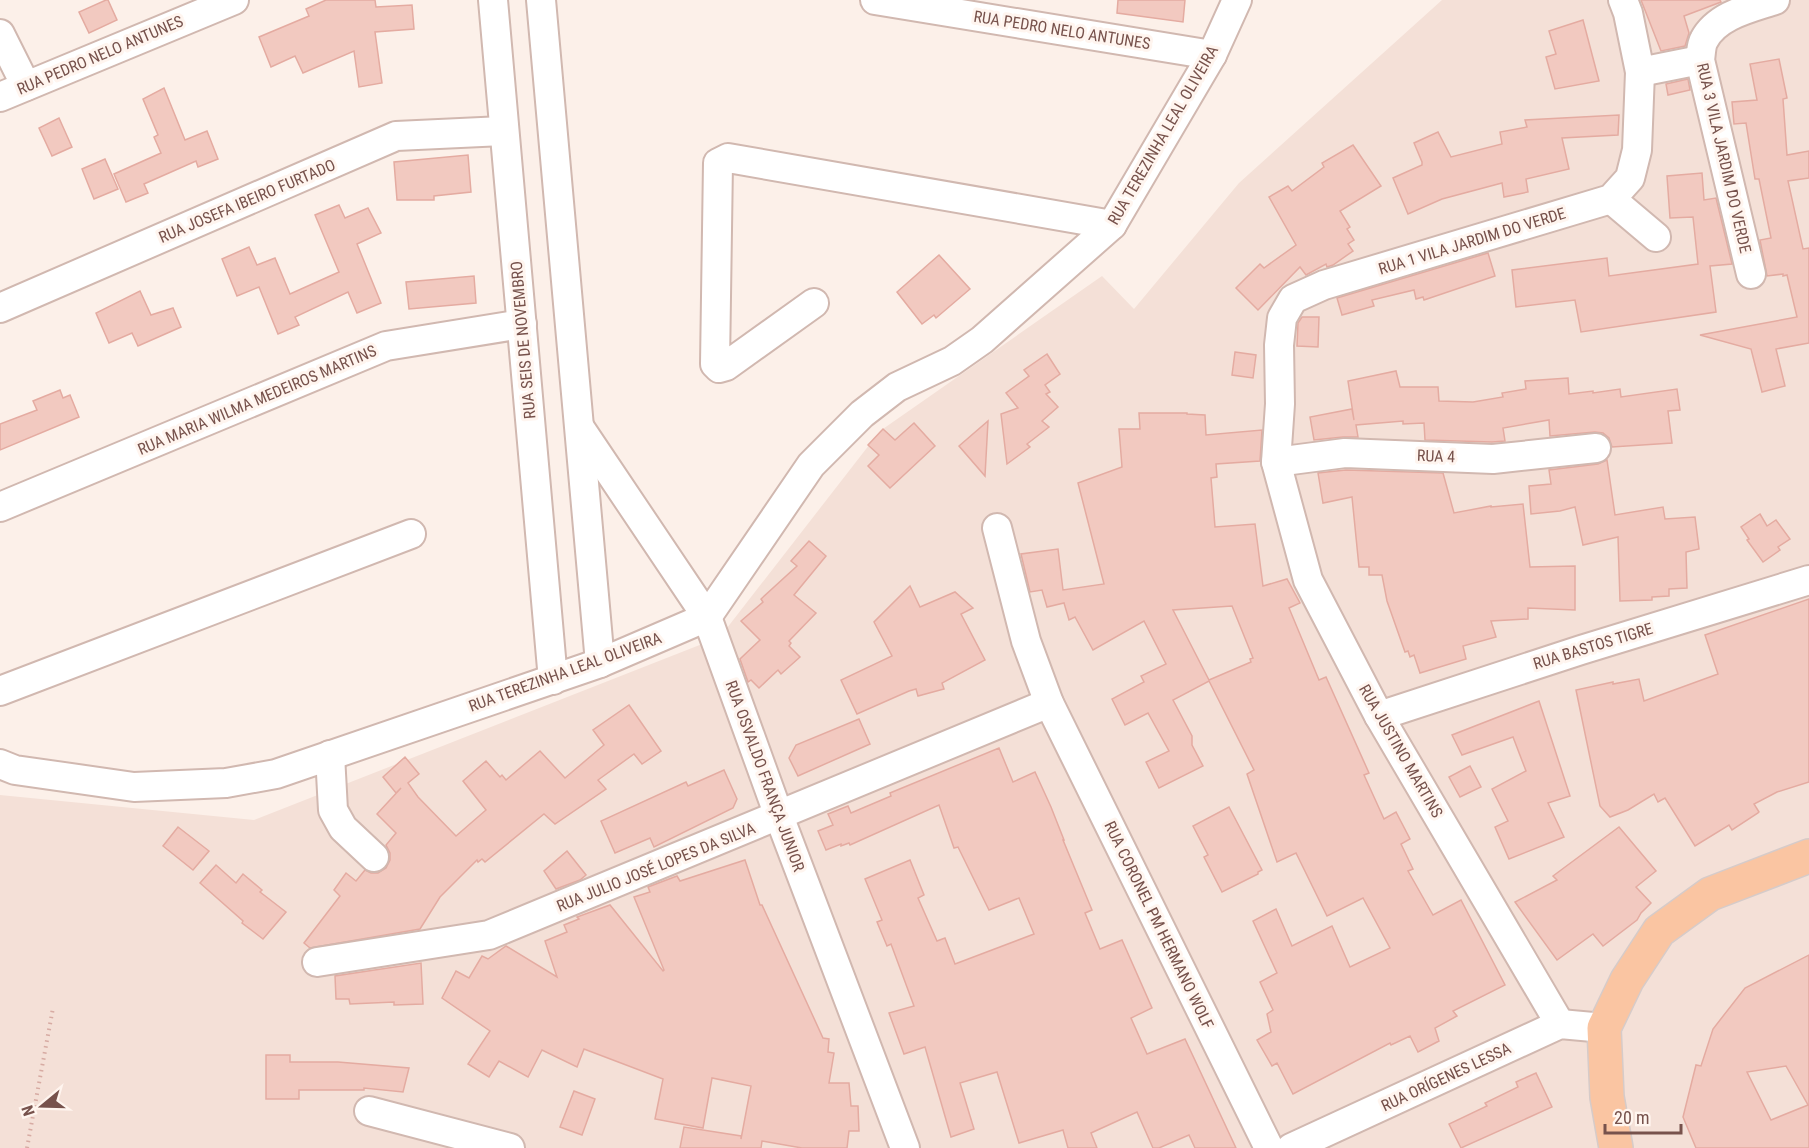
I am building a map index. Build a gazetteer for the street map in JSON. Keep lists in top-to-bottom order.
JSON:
{
  "streets": {
    "street": [
      "RUA PEDRO NELO ANTUNES",
      "RUA TEREZINHA LEAL OLIVEIRA",
      "RUA 3 VILA JARDIM DO VERDE",
      "RUA JOSEFA IBEIRO FURTADO",
      "RUA 1 VILA JARDIM DO VERDE",
      "RUA SEIS DE NOVEMBRO",
      "RUA MARIA WILMA MEDEIROS MARTINS",
      "RUA 4",
      "RUA BASTOS TIGRE",
      "RUA JUSTINO MARTINS",
      "RUA OSVALDO FRANÇA JUNIOR",
      "RUA JULIO JOSÉ LOPES DA SILVA",
      "RUA CORONEL PM HERMANO WOLF",
      "RUA ORÍGENES LESSA"
    ]
  },
  "crossings": [
    ["RUA PEDRO NELO ANTUNES", "RUA TEREZINHA LEAL OLIVEIRA"],
    ["RUA TEREZINHA LEAL OLIVEIRA", "RUA SEIS DE NOVEMBRO"],
    ["RUA TEREZINHA LEAL OLIVEIRA", "RUA OSVALDO FRANÇA JUNIOR"],
    ["RUA JOSEFA IBEIRO FURTADO", "RUA SEIS DE NOVEMBRO"],
    ["RUA 1 VILA JARDIM DO VERDE", "RUA 4"],
    ["RUA 1 VILA JARDIM DO VERDE", "RUA JUSTINO MARTINS"],
    ["RUA SEIS DE NOVEMBRO", "RUA MARIA WILMA MEDEIROS MARTINS"],
    ["RUA 4", "RUA JUSTINO MARTINS"],
    ["RUA BASTOS TIGRE", "RUA JUSTINO MARTINS"],
    ["RUA JUSTINO MARTINS", "RUA ORÍGENES LESSA"],
    ["RUA OSVALDO FRANÇA JUNIOR", "RUA JULIO JOSÉ LOPES DA SILVA"],
    ["RUA JULIO JOSÉ LOPES DA SILVA", "RUA CORONEL PM HERMANO WOLF"]
  ],
  "scale_bar": "20 m",
  "north": "left"
}
